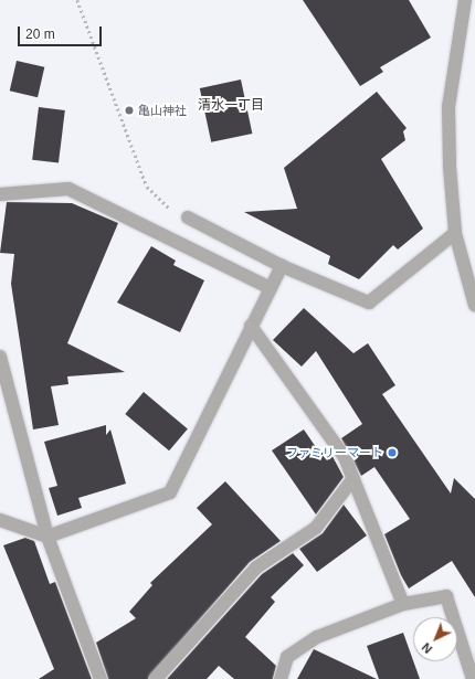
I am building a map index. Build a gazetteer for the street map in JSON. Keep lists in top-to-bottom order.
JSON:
{
  "districts": ["清水一丁目"],
  "places": ["亀山神社", "ファミリーマート"],
  "scale_bar": "20 m",
  "north": "bottom left"
}
